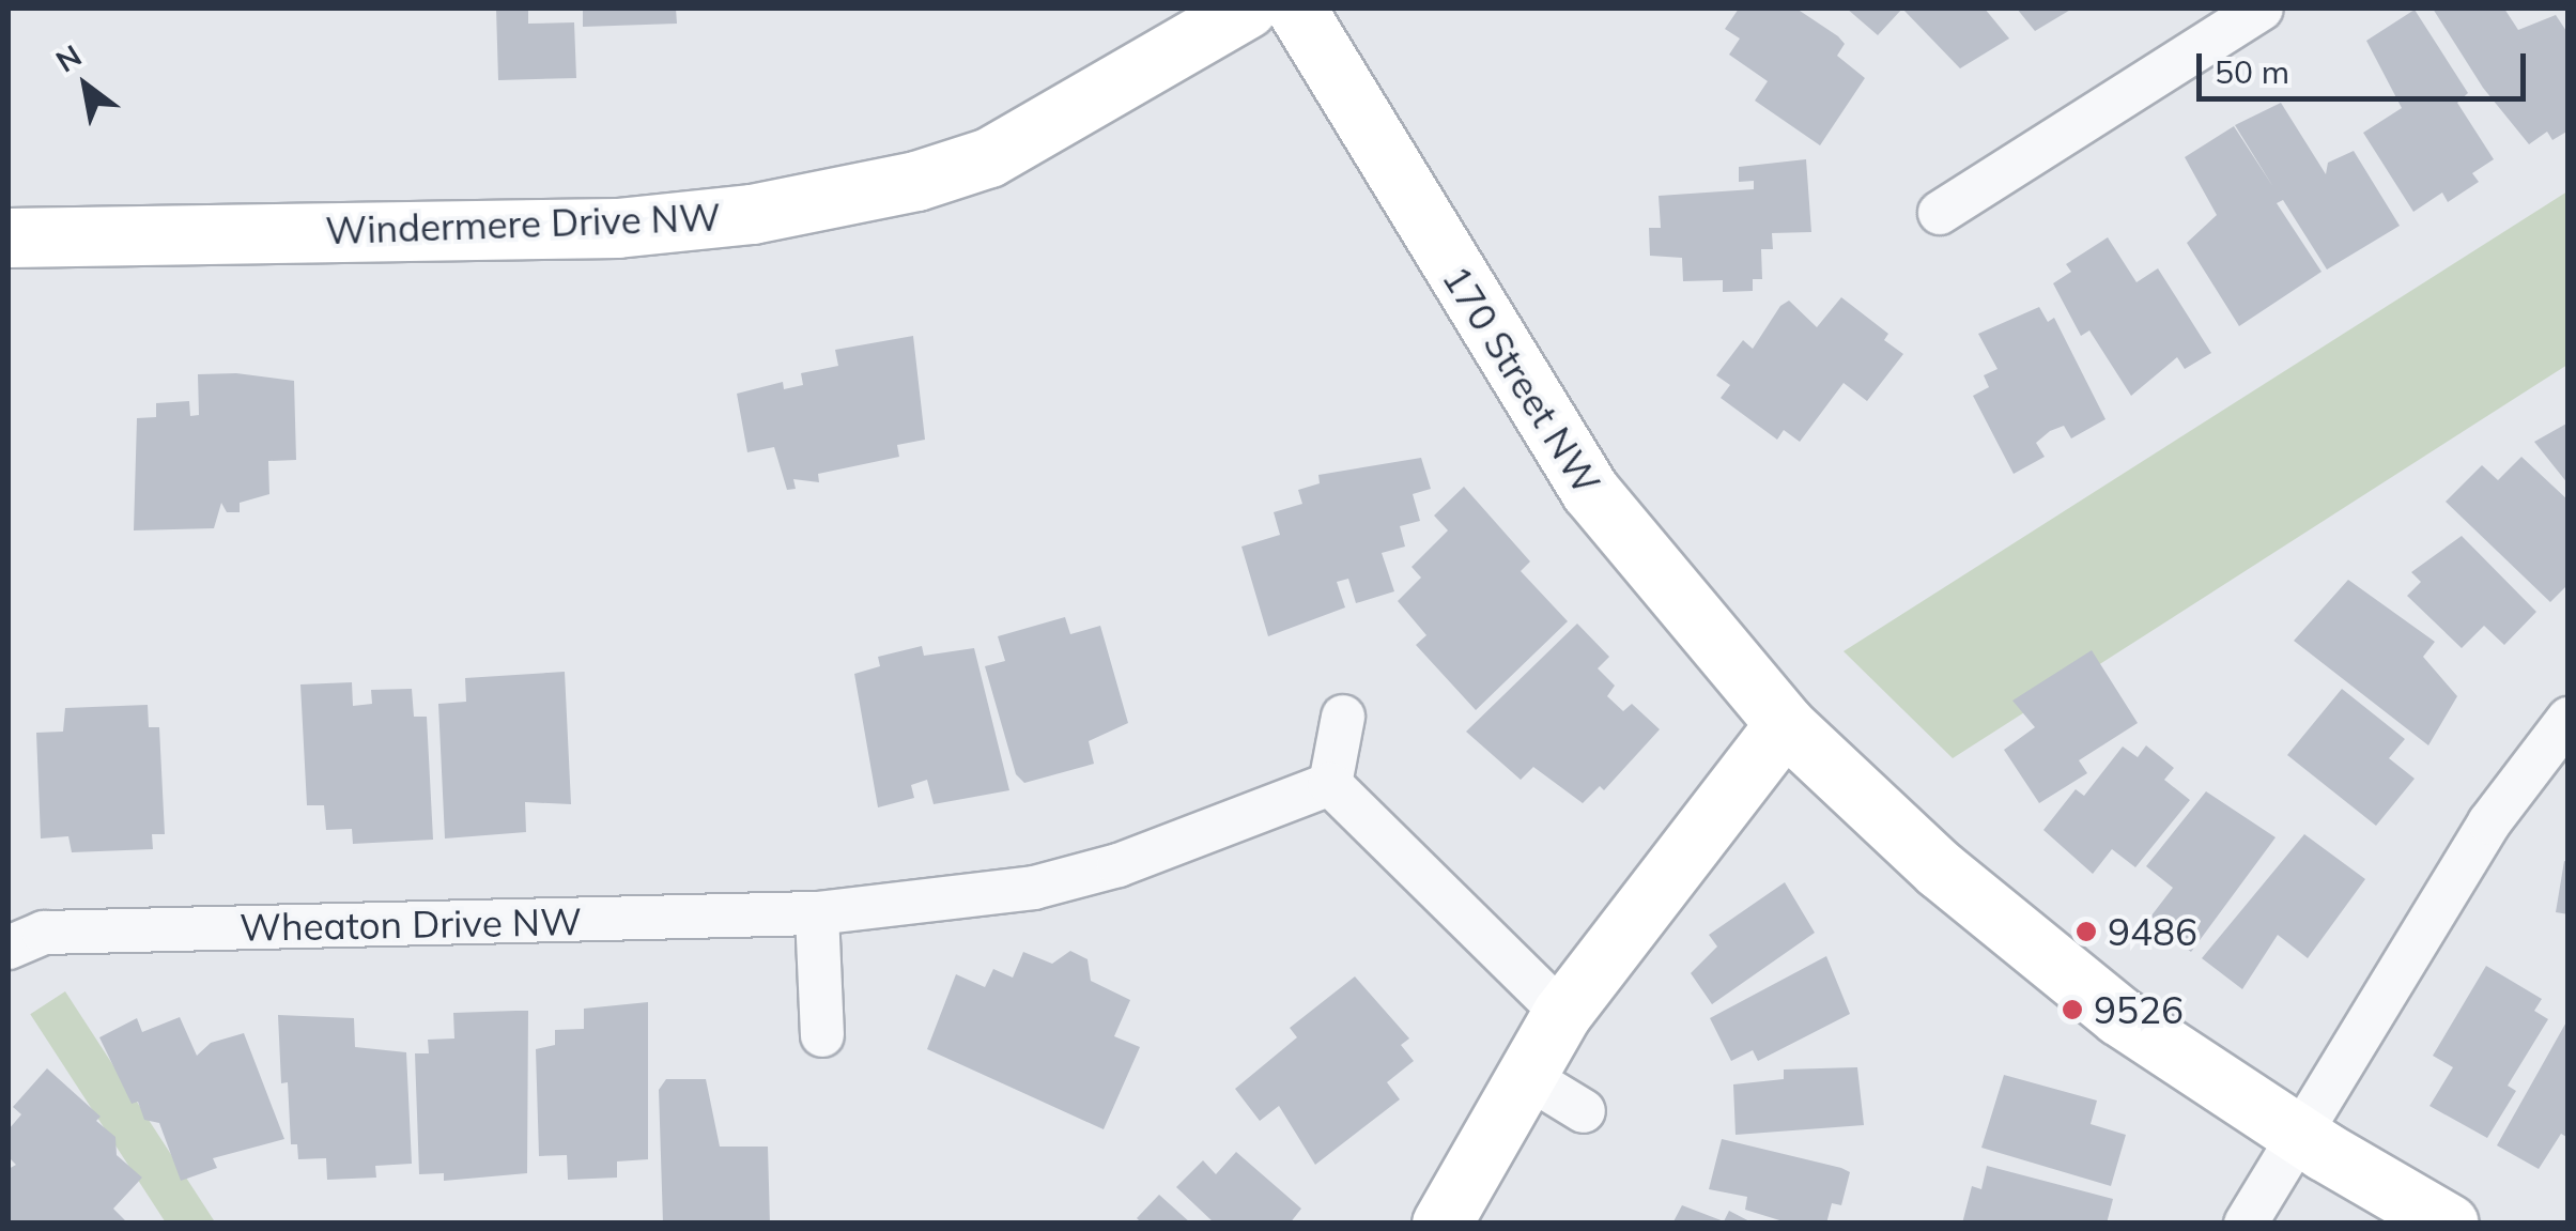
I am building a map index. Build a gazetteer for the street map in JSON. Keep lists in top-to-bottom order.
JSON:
{
  "streets": {
    "street": ["Windermere Drive NW", "170 Street NW", "Wheaton Drive NW"]
  },
  "places": ["9486", "9526"],
  "scale_bar": "50 m",
  "north": "top left"
}
